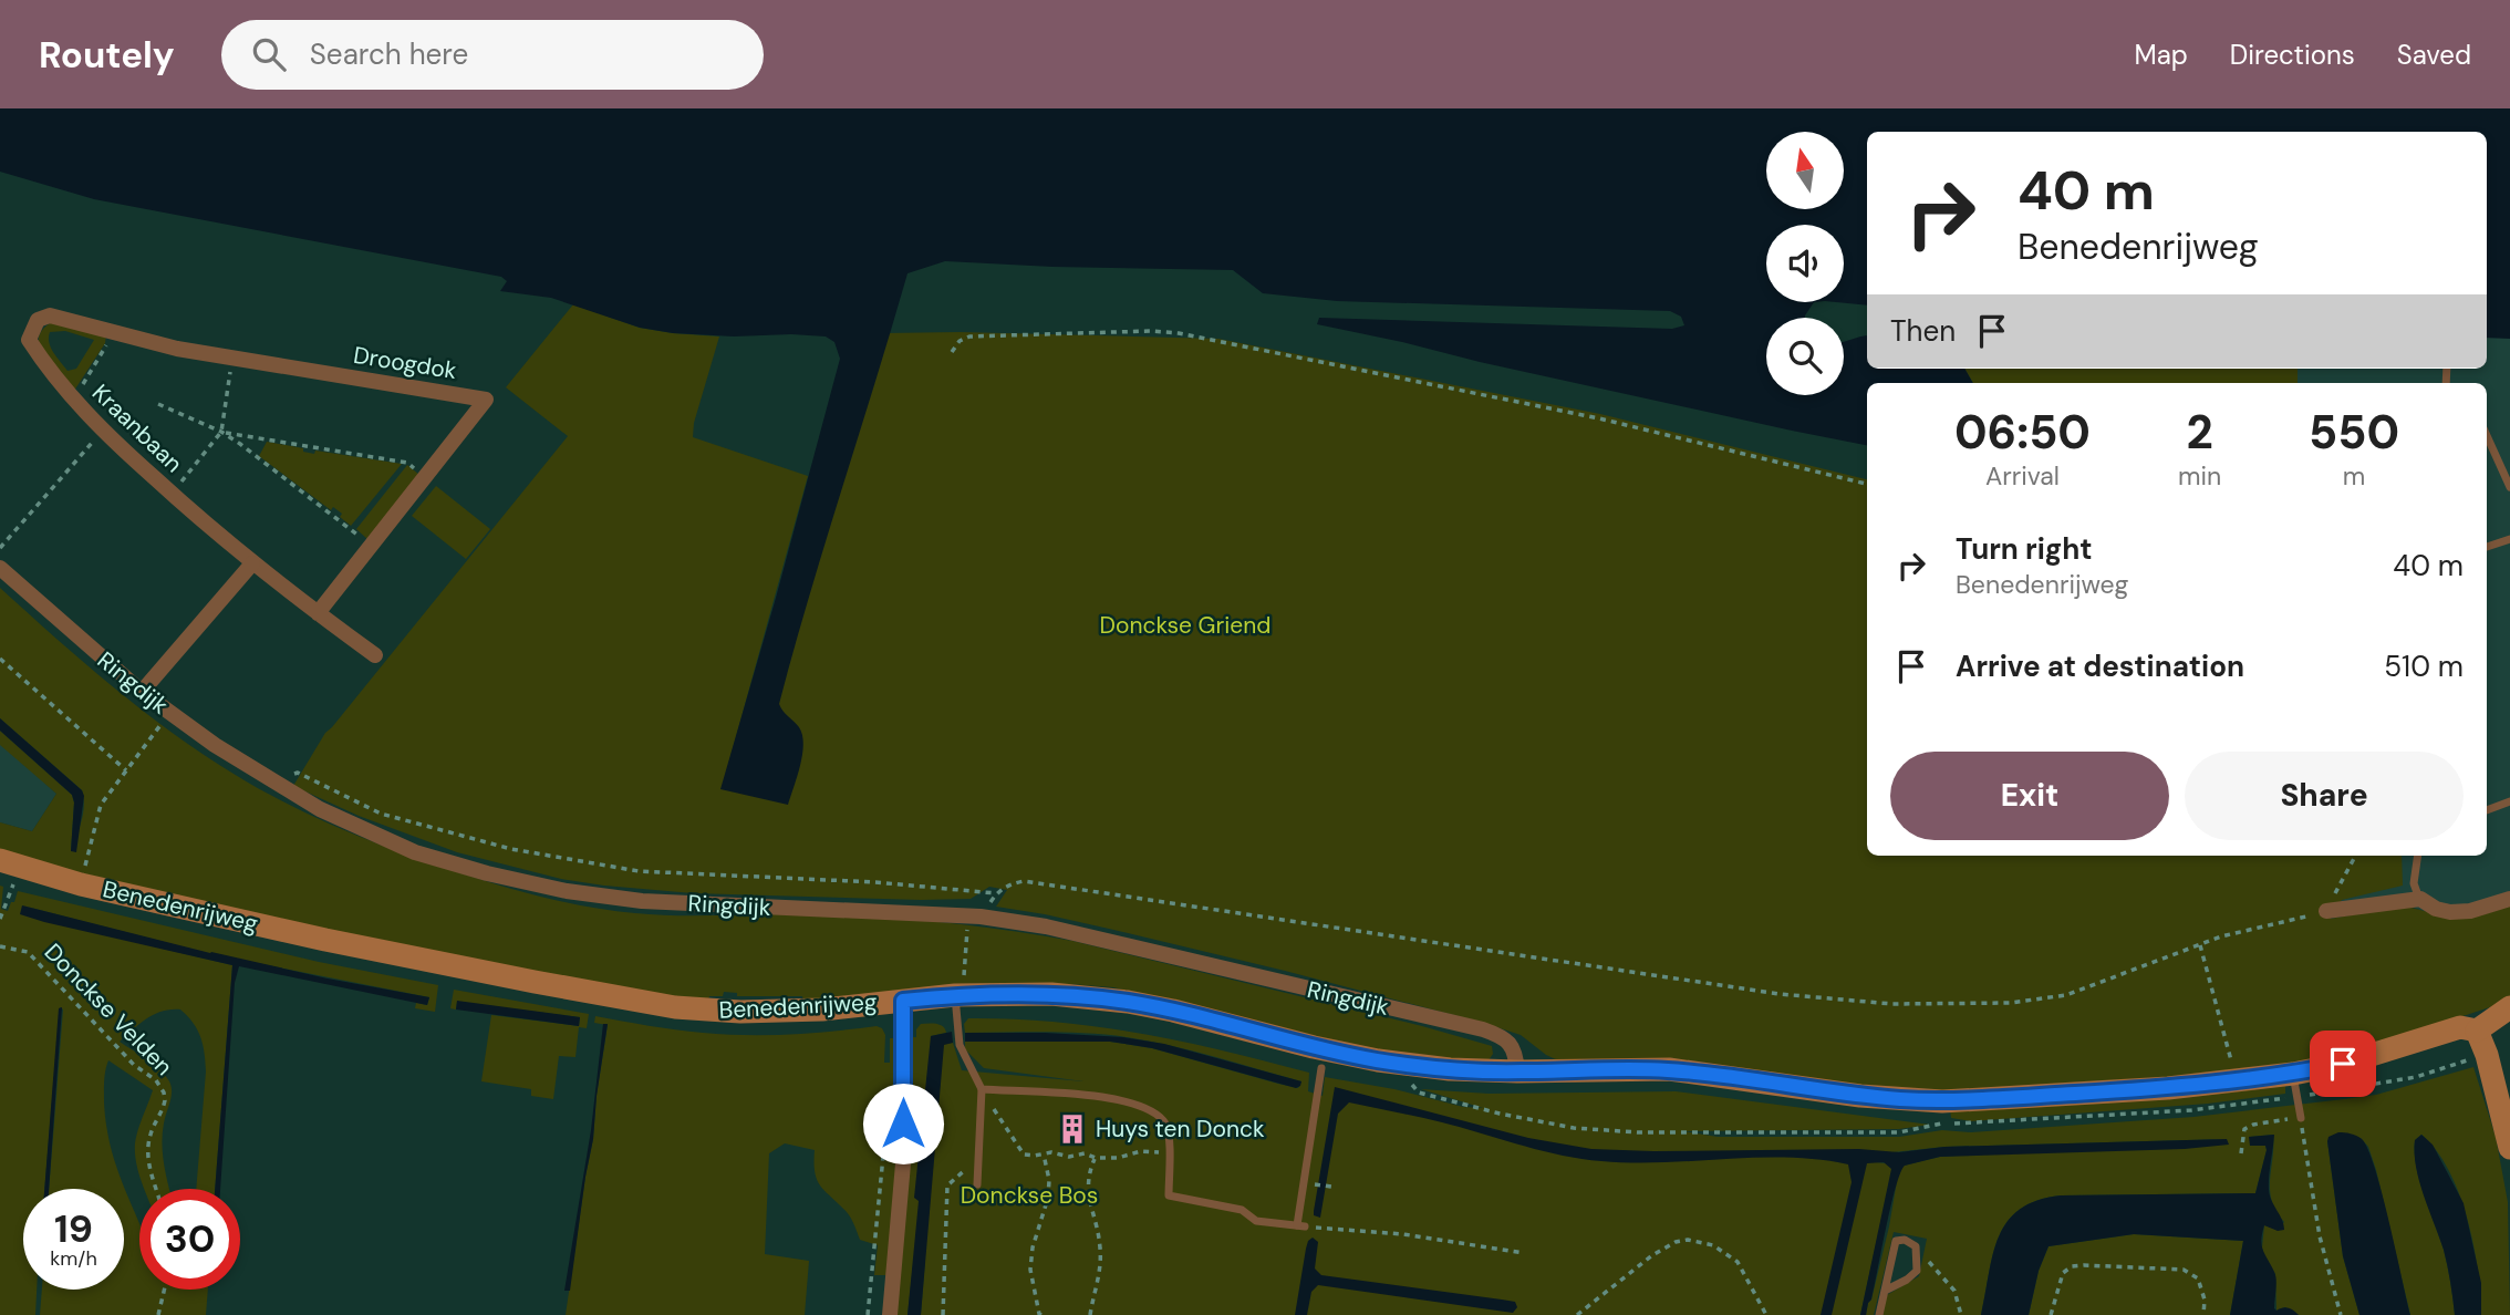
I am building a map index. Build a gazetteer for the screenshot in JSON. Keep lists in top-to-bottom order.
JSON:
{
  "streets": {
    "street": [
      "Droogdok",
      "Kraanbaan",
      "Ringdijk",
      "Benedenrijweg"
    ],
    "path": ["Donckse Velden"]
  },
  "crossings": [
    ["Droogdok", "Kraanbaan"],
    ["Ringdijk", "Benedenrijweg"]
  ],
  "parks": ["Donckse Griend", "Donckse Bos"],
  "places": {
    "building": ["Huys ten Donck"]
  },
  "north": "top",
  "page": {
    "header": "Routely",
    "search": "Search here",
    "nav": ["Map", "Directions", "Saved"],
    "turn": ["40 m", "Benedenrijweg"],
    "then": "Then",
    "eta": [
      "06:50",
      "Arrival",
      "2",
      "min",
      "550",
      "m"
    ],
    "list": [
      {
        "name": "Turn right",
        "note": "Benedenrijweg",
        "value": "40 m"
      },
      {
        "name": "Arrive at destination",
        "value": "510 m"
      }
    ],
    "buttons": ["Exit", "Share"],
    "speed": "19 km/h",
    "limit": "30"
  }
}
